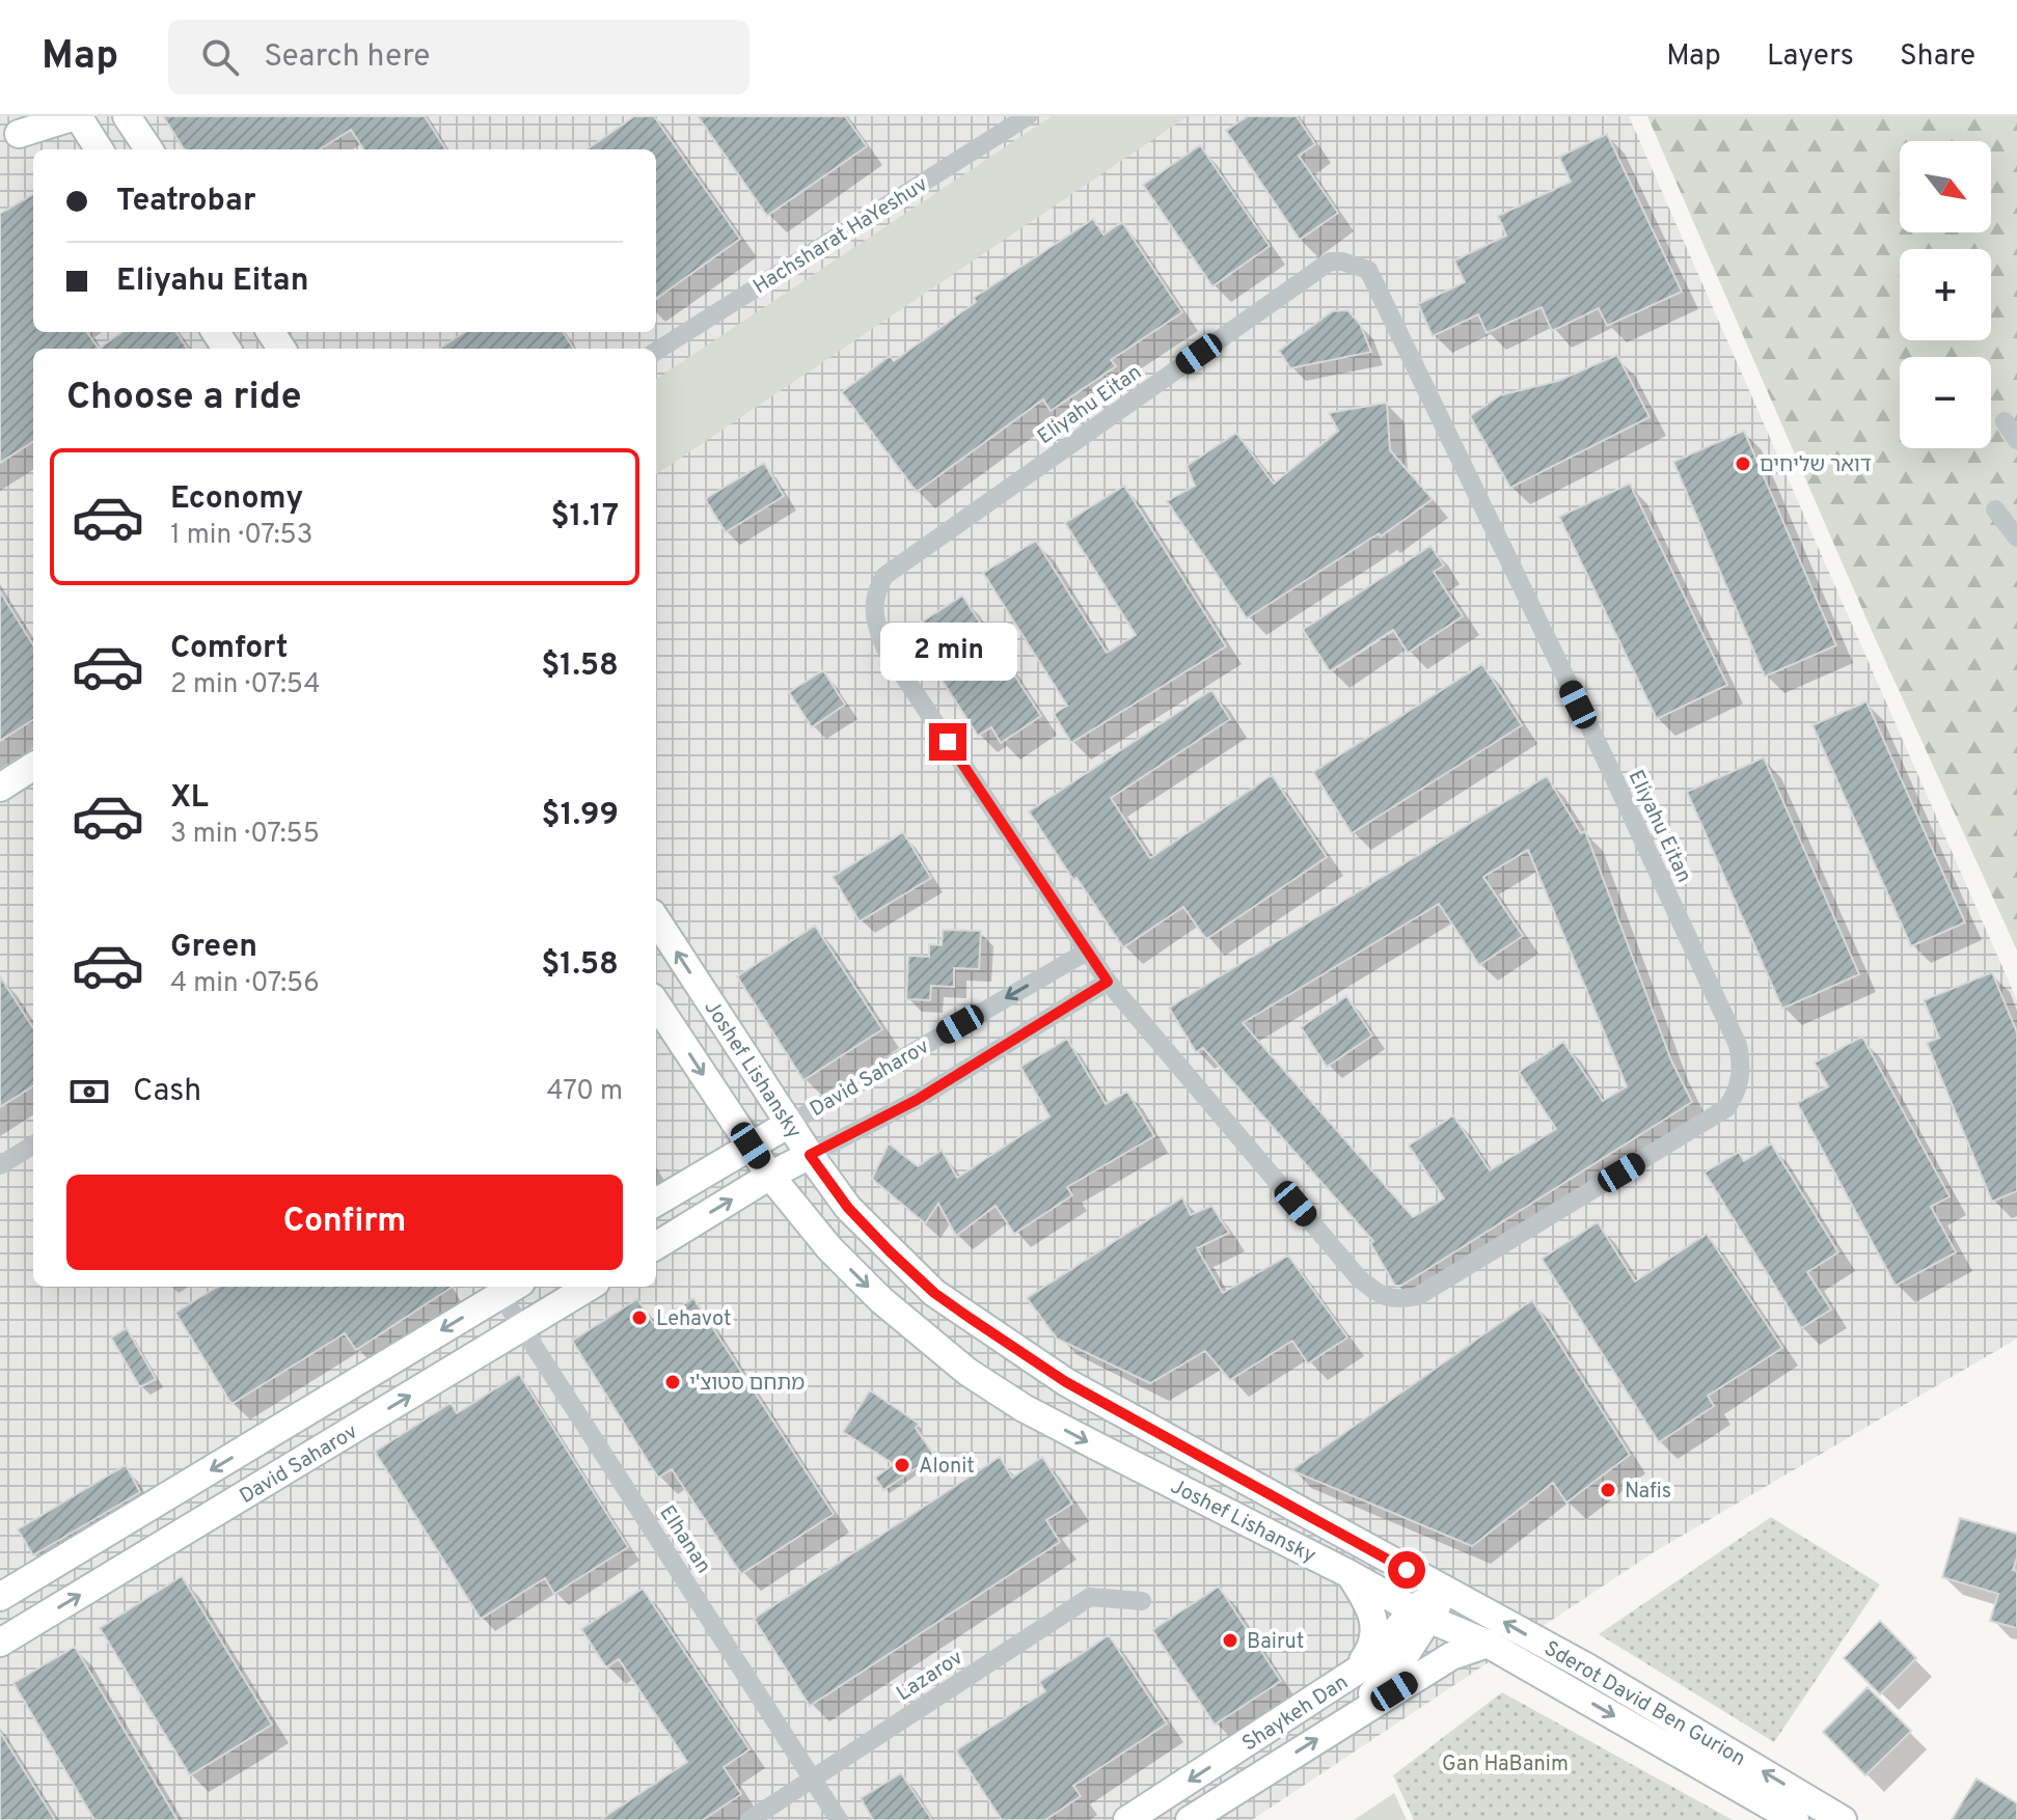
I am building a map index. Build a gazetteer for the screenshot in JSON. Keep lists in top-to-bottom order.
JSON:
{
  "streets": {
    "main road": [
      "Joshef Lishansky",
      "David Saharov",
      "Sderot David Ben Gurion",
      "Shaykeh Dan"
    ],
    "street": [
      "Hachsharat HaYeshuv",
      "Eliyahu Eitan",
      "Elhanan",
      "Lazarov"
    ]
  },
  "crossings": [
    ["Eliyahu Eitan", "David Saharov"],
    ["Joshef Lishansky", "David Saharov"],
    ["Joshef Lishansky", "Sderot David Ben Gurion"],
    ["Joshef Lishansky", "Shaykeh Dan"],
    ["David Saharov", "Elhanan"],
    ["Elhanan", "Lazarov"],
    ["Sderot David Ben Gurion", "Shaykeh Dan"]
  ],
  "parks": ["Gan HaBanim"],
  "places": [
    "דואר שליחים",
    "Lehavot",
    "מתחם סטוצ'י",
    "Alonit",
    "Nafis",
    "Bairut"
  ],
  "north": "bottom right",
  "page": {
    "header": "Map",
    "search": "Search here",
    "nav": ["Map", "Layers", "Share"],
    "map_buttons": ["+", "−"],
    "banner": ["Teatrobar", "Eliyahu Eitan"],
    "heading": "Choose a ride",
    "list": [
      {
        "name": "Economy",
        "note": "1 min · 07:53",
        "value": "$1.17"
      },
      {
        "name": "Comfort",
        "note": "2 min · 07:54",
        "value": "$1.58"
      },
      {
        "name": "XL",
        "note": "3 min · 07:55",
        "value": "$1.99"
      },
      {
        "name": "Green",
        "note": "4 min · 07:56",
        "value": "$1.58"
      }
    ],
    "bubble": "2 min",
    "pay": ["Cash", "470 m"],
    "buttons": "Confirm"
  }
}
